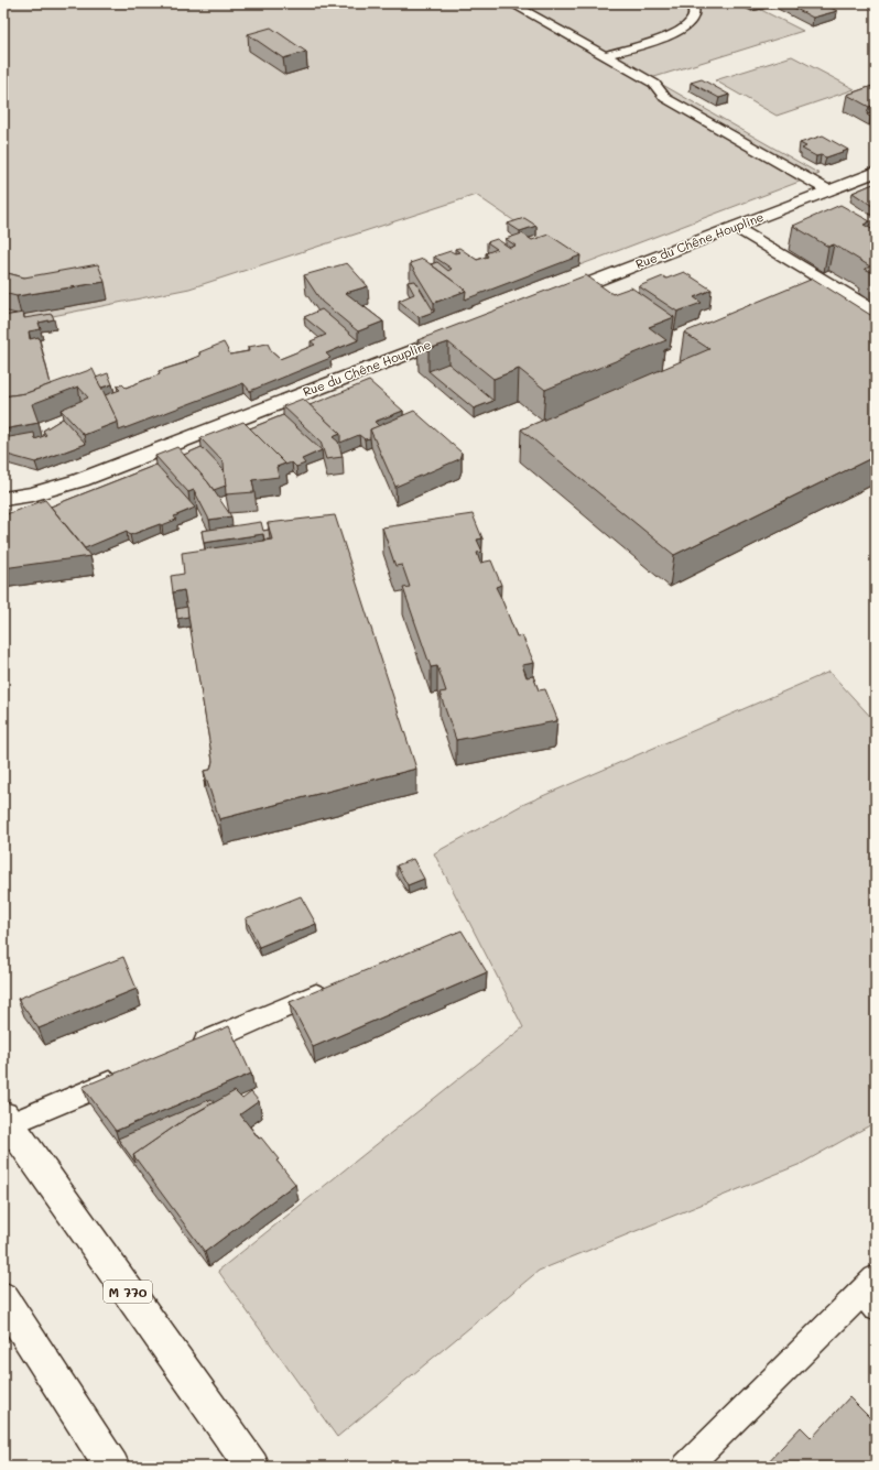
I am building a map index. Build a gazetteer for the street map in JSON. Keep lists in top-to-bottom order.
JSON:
{
  "streets": {
    "street": ["Rue du Chêne Houpline", "M 770"]
  }
}
